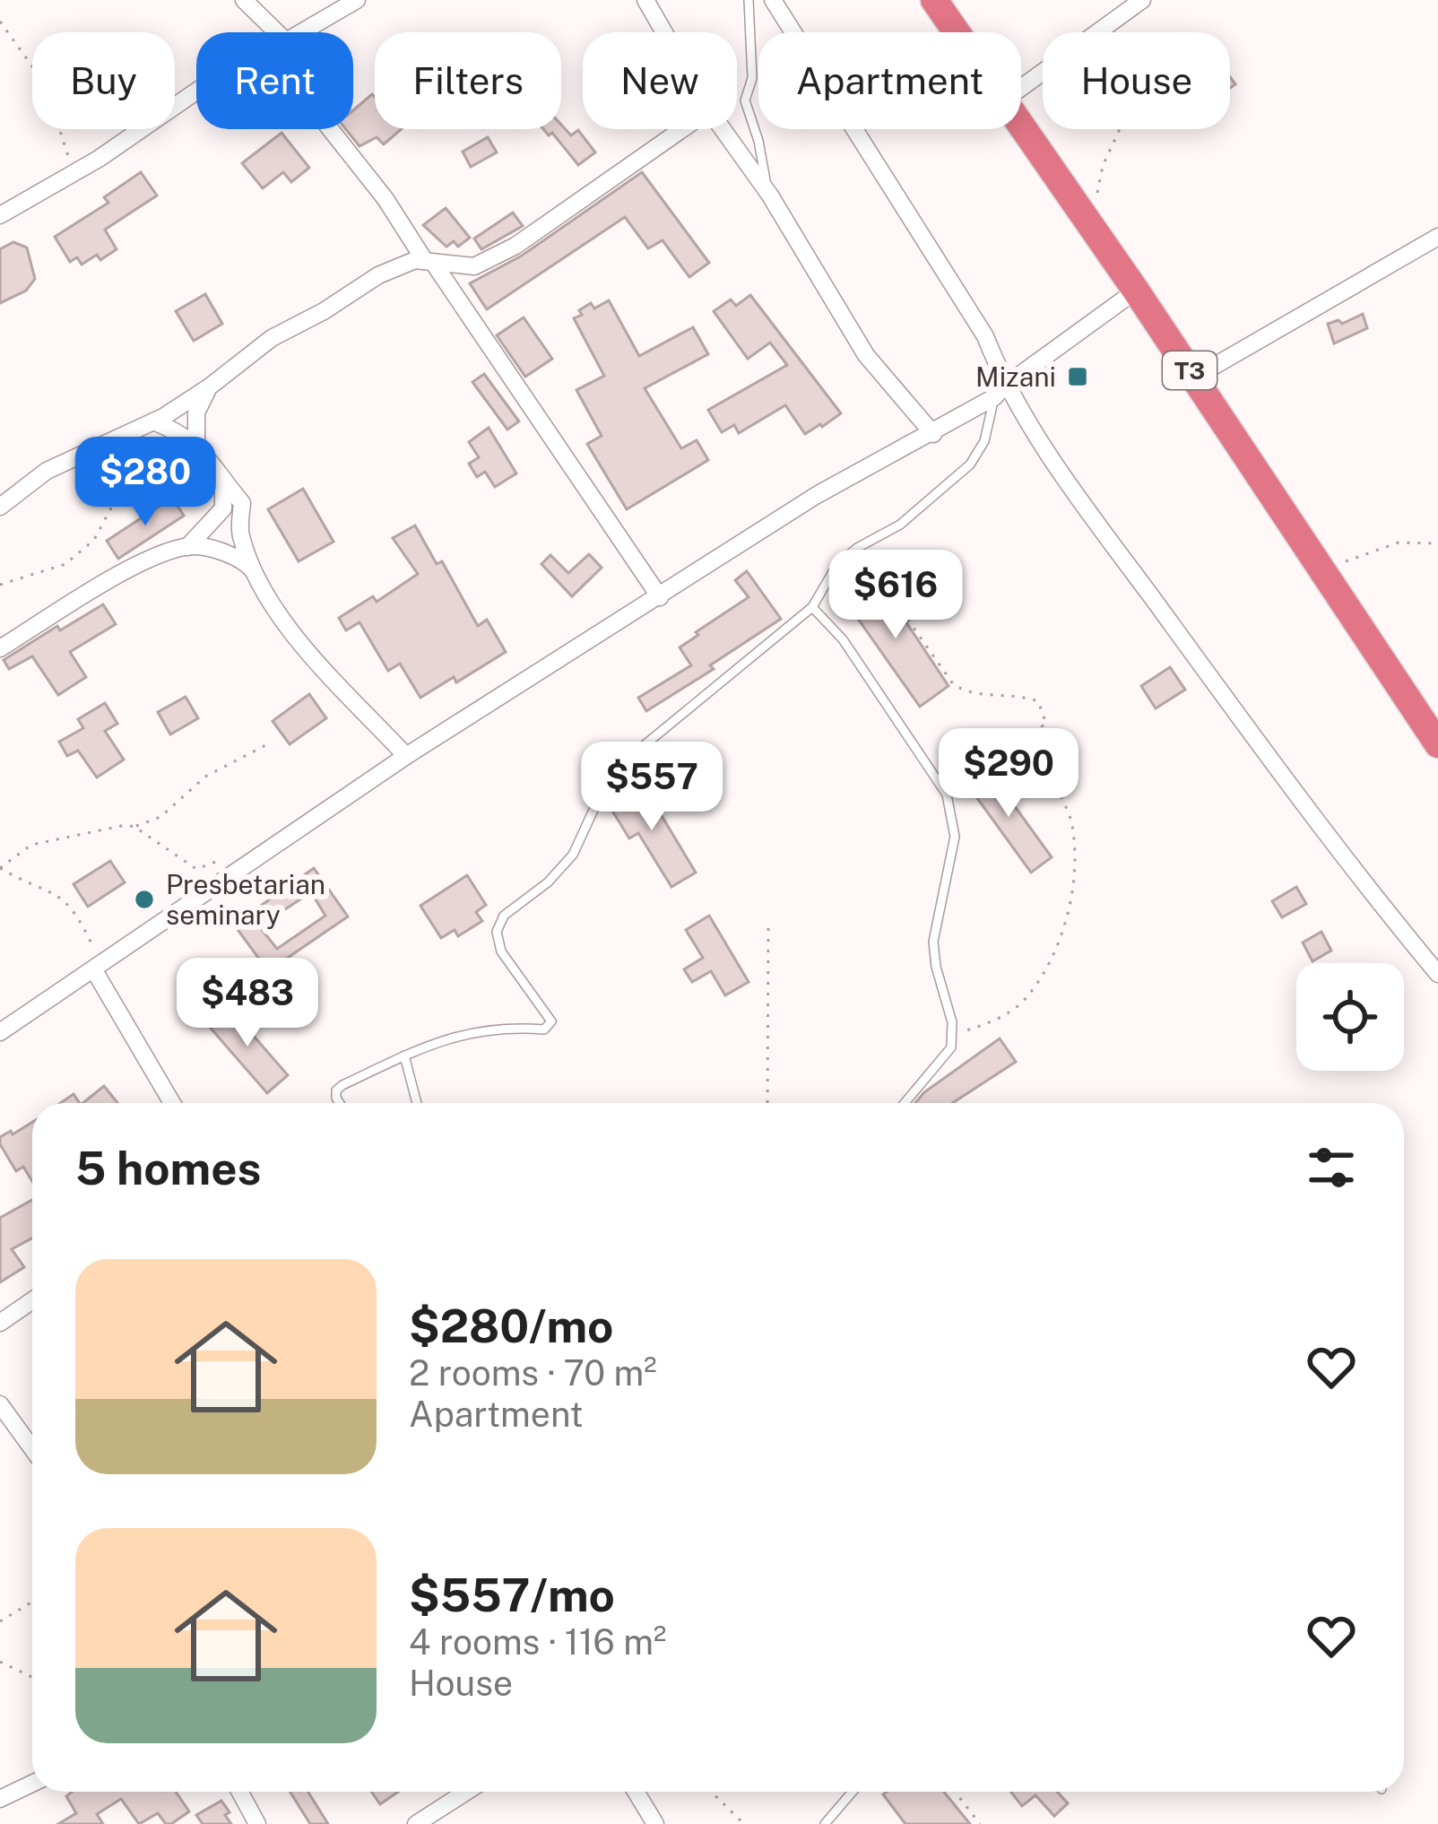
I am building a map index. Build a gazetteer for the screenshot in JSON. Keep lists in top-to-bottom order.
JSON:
{
  "streets": {
    "highway": ["T3"]
  },
  "places": {
    "transit": ["Mizani"],
    "other": ["Presbetarian seminary"]
  },
  "page": {
    "chip": [
      "Buy",
      "Rent",
      "Filters",
      "New",
      "Apartment",
      "House"
    ],
    "price": [
      "$280",
      "$616",
      "$290",
      "$557",
      "$483"
    ],
    "heading": "5 homes",
    "list": [
      {
        "name": "$280/mo",
        "note": "2 rooms · 70 m² · Apartment"
      },
      {
        "name": "$557/mo",
        "note": "4 rooms · 116 m² · House"
      }
    ]
  }
}
